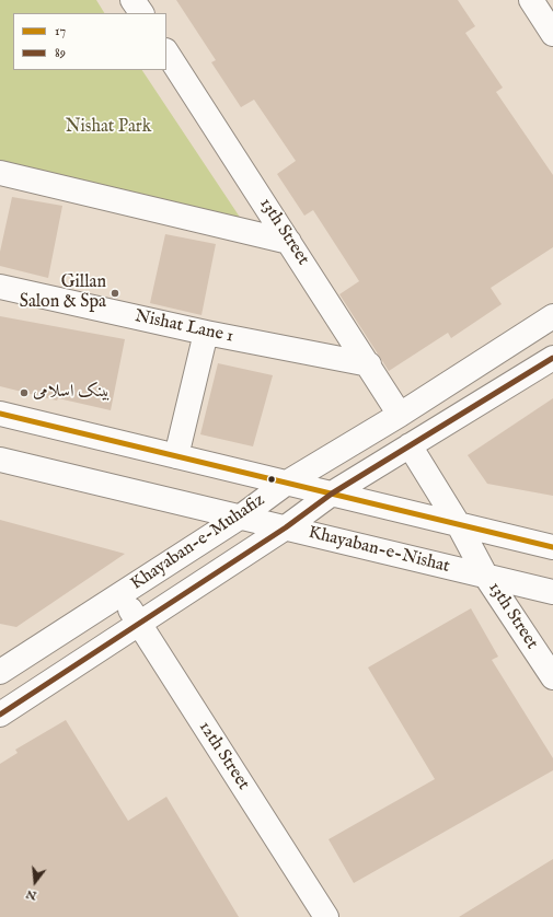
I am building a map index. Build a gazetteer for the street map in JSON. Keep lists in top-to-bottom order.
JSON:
{
  "streets": {
    "street": [
      "13th Street",
      "Nishat Lane 1",
      "Khayaban-e-Muhafiz",
      "Khayaban-e-Nishat",
      "12th Street"
    ]
  },
  "crossings": [
    ["13th Street", "Nishat Lane 1"],
    ["13th Street", "Khayaban-e-Muhafiz"],
    ["13th Street", "Khayaban-e-Nishat"],
    ["Khayaban-e-Muhafiz", "Khayaban-e-Nishat"],
    ["Khayaban-e-Muhafiz", "12th Street"]
  ],
  "parks": ["Nishat Park"],
  "places": ["Gillan Salon & Spa", "بینک اسلامی"],
  "lines": ["transit line 89", "transit line 17"],
  "legend": ["17", "89"],
  "north": "bottom"
}
